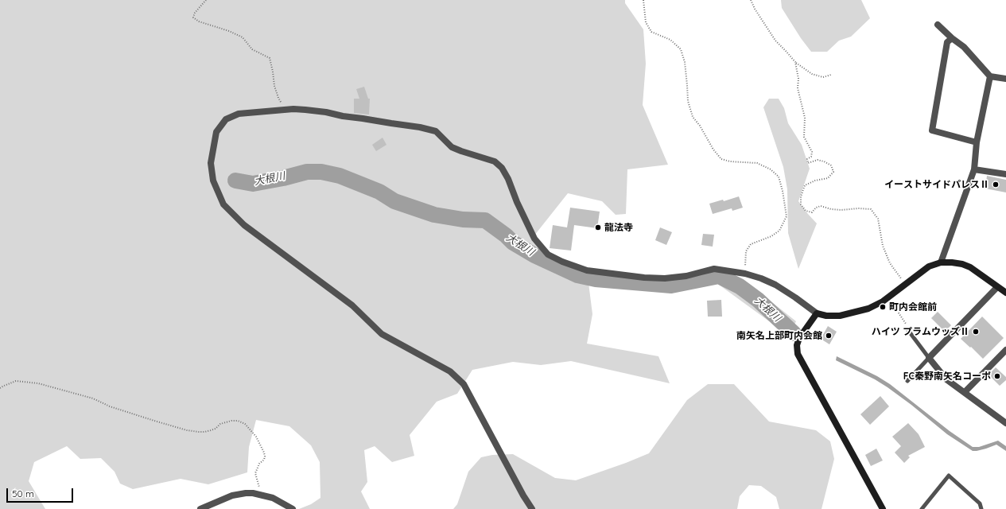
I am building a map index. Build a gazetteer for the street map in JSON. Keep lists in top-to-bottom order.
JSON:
{
  "water": ["大根川"],
  "places": [
    "イーストサイドパレスⅡ",
    "龍法寺",
    "町内会館前",
    "ハイツ プラムウッズⅡ",
    "南矢名上部町内会館",
    "FC秦野南矢名コーポ"
  ],
  "scale_bar": "50 m"
}
